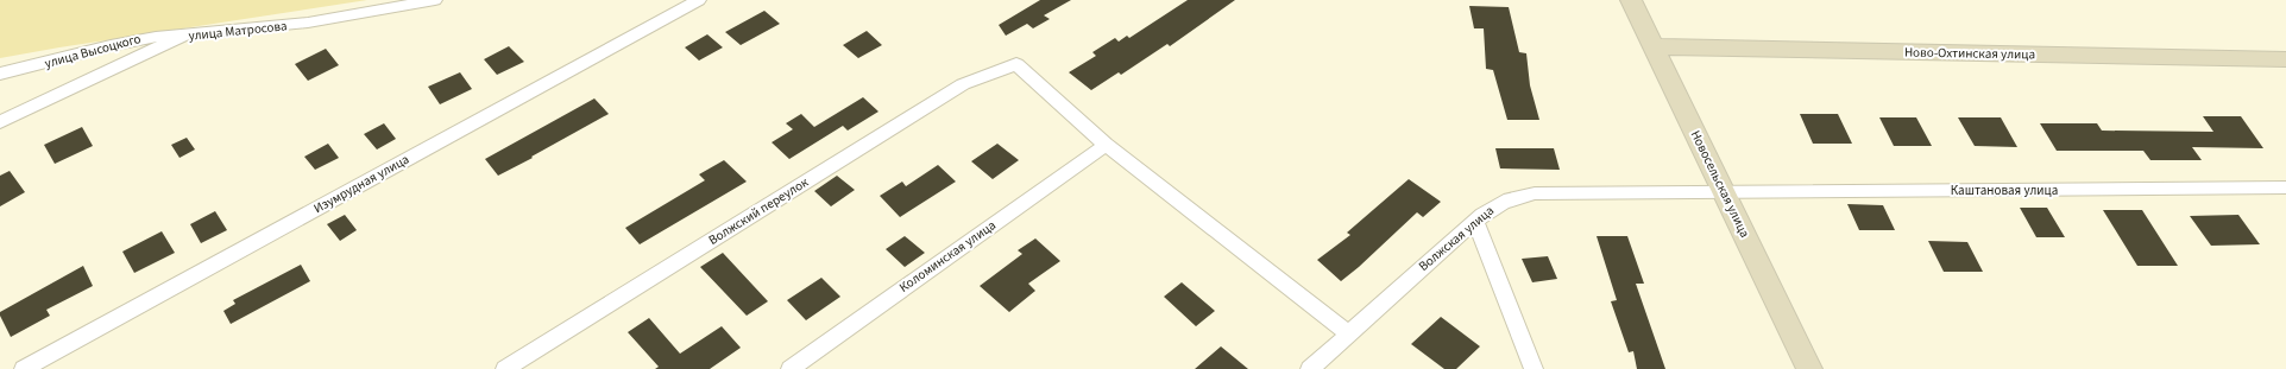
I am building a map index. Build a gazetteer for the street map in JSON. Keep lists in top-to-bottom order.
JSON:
{
  "streets": {
    "street": [
      "улица Матросова",
      "улица Высоцкого",
      "Ново-Охтинская улица",
      "Изумрудная улица",
      "Новосельская улица",
      "Каштановая улица",
      "Волжский переулок",
      "Волжская улица",
      "Коломинская улица"
    ]
  },
  "crossings": [
    ["улица Матросова", "улица Высоцкого"],
    ["Ново-Охтинская улица", "Новосельская улица"],
    ["Новосельская улица", "Каштановая улица"],
    ["Новосельская улица", "Волжская улица"],
    ["Каштановая улица", "Волжская улица"],
    ["Волжский переулок", "Коломинская улица"]
  ]
}
